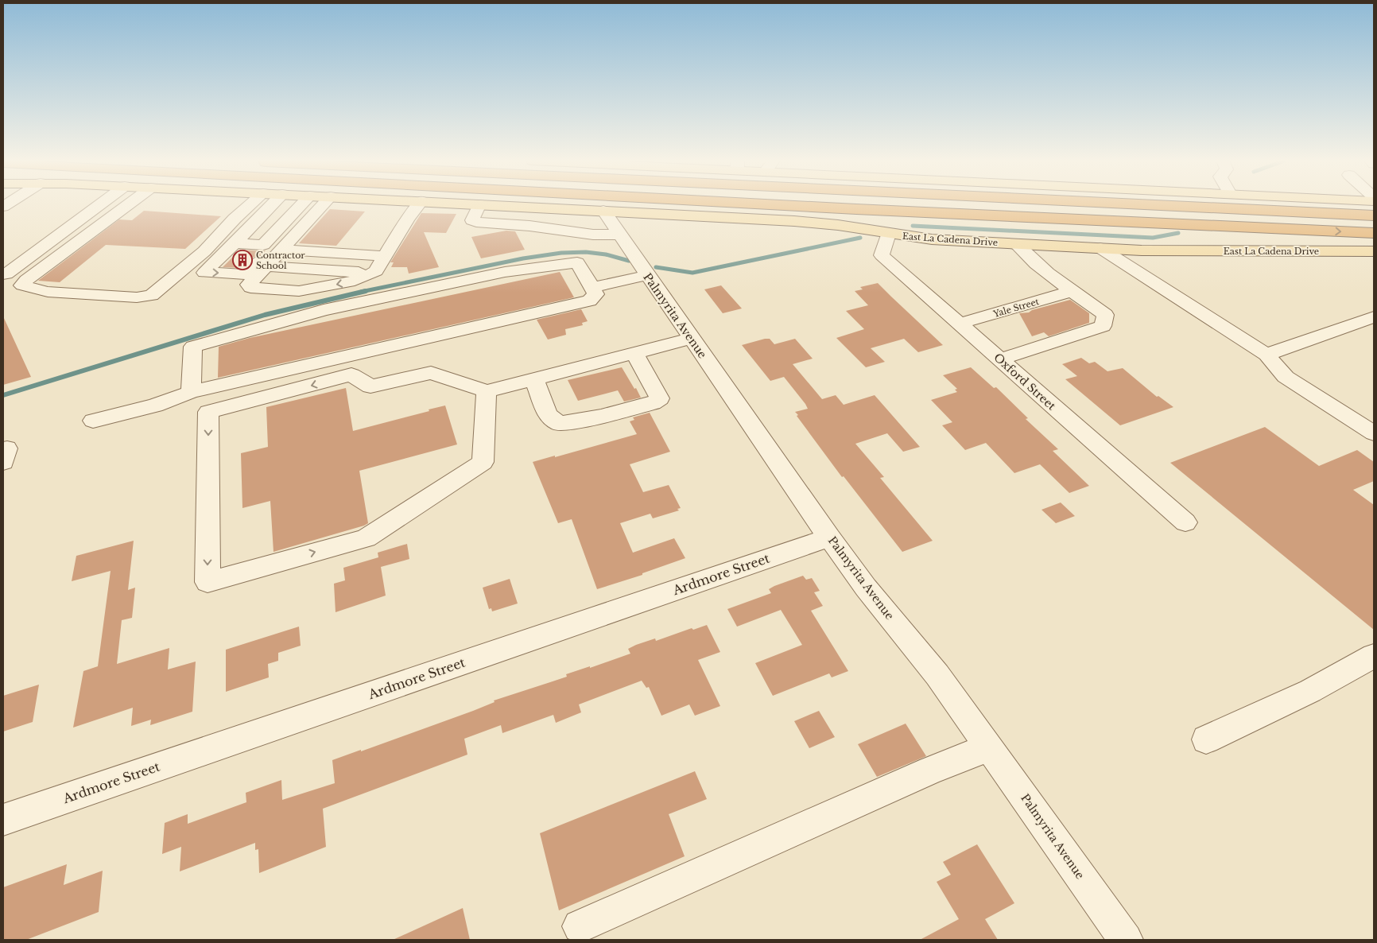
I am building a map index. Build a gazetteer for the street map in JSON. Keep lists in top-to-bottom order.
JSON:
{
  "streets": {
    "main road": ["East La Cadena Drive"],
    "street": [
      "Yale Street",
      "Palmyrita Avenue",
      "Oxford Street",
      "Ardmore Street"
    ]
  },
  "crossings": [
    ["East La Cadena Drive", "Palmyrita Avenue"],
    ["East La Cadena Drive", "Oxford Street"],
    ["Yale Street", "Oxford Street"],
    ["Palmyrita Avenue", "Ardmore Street"]
  ],
  "places": {
    "building": ["Contractor School"]
  }
}
